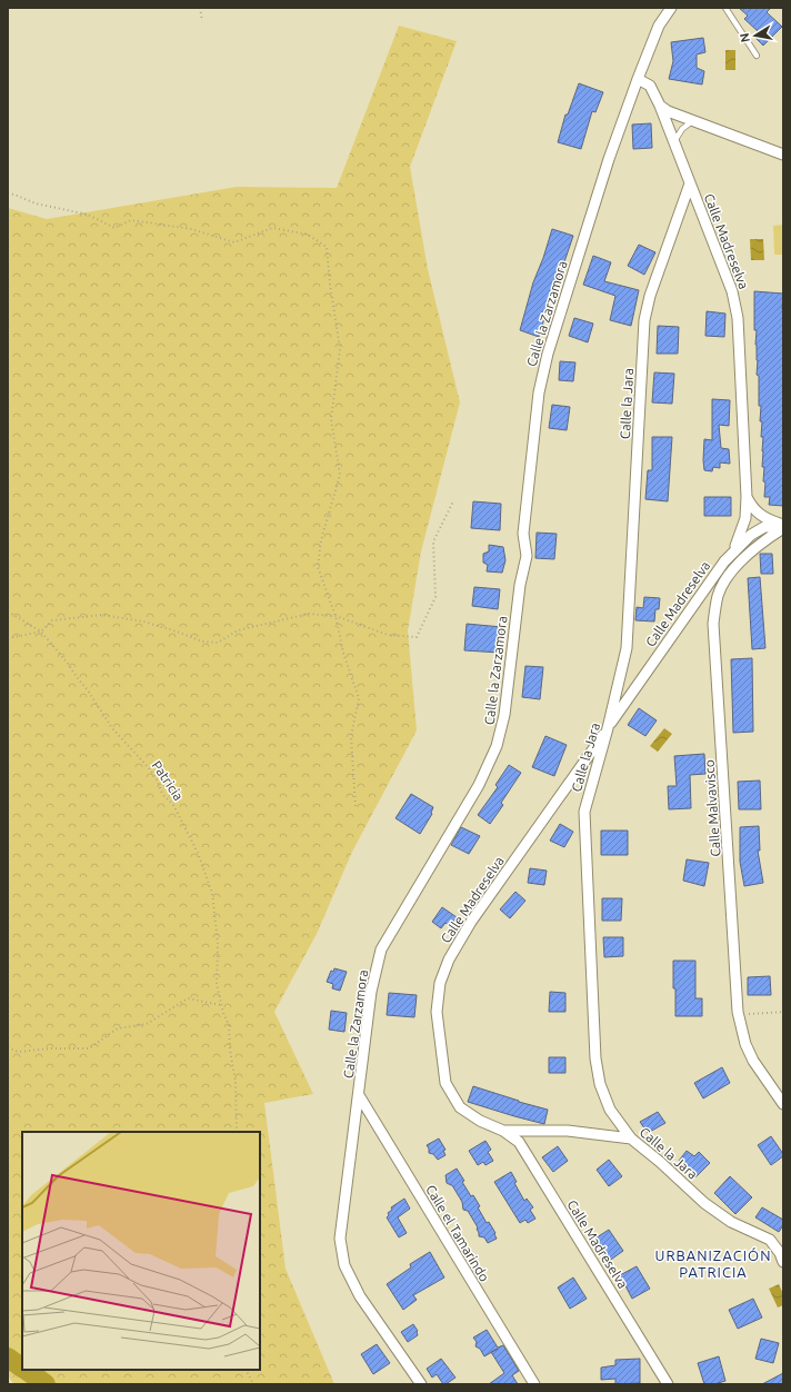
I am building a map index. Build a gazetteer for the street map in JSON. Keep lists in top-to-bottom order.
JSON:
{
  "streets": {
    "street": [
      "Calle Madreselva",
      "Calle la Zarzamora",
      "Calle la Jara",
      "Calle Malvavisco",
      "Calle el Tamarindo"
    ],
    "path": ["Patricia"]
  },
  "crossings": [
    ["Calle Madreselva", "Calle la Zarzamora"],
    ["Calle Madreselva", "Calle la Jara"],
    ["Calle Madreselva", "Calle Malvavisco"],
    ["Calle la Zarzamora", "Calle el Tamarindo"]
  ],
  "districts": ["URBANIZACIÓN PATRICIA"],
  "north": "left"
}
